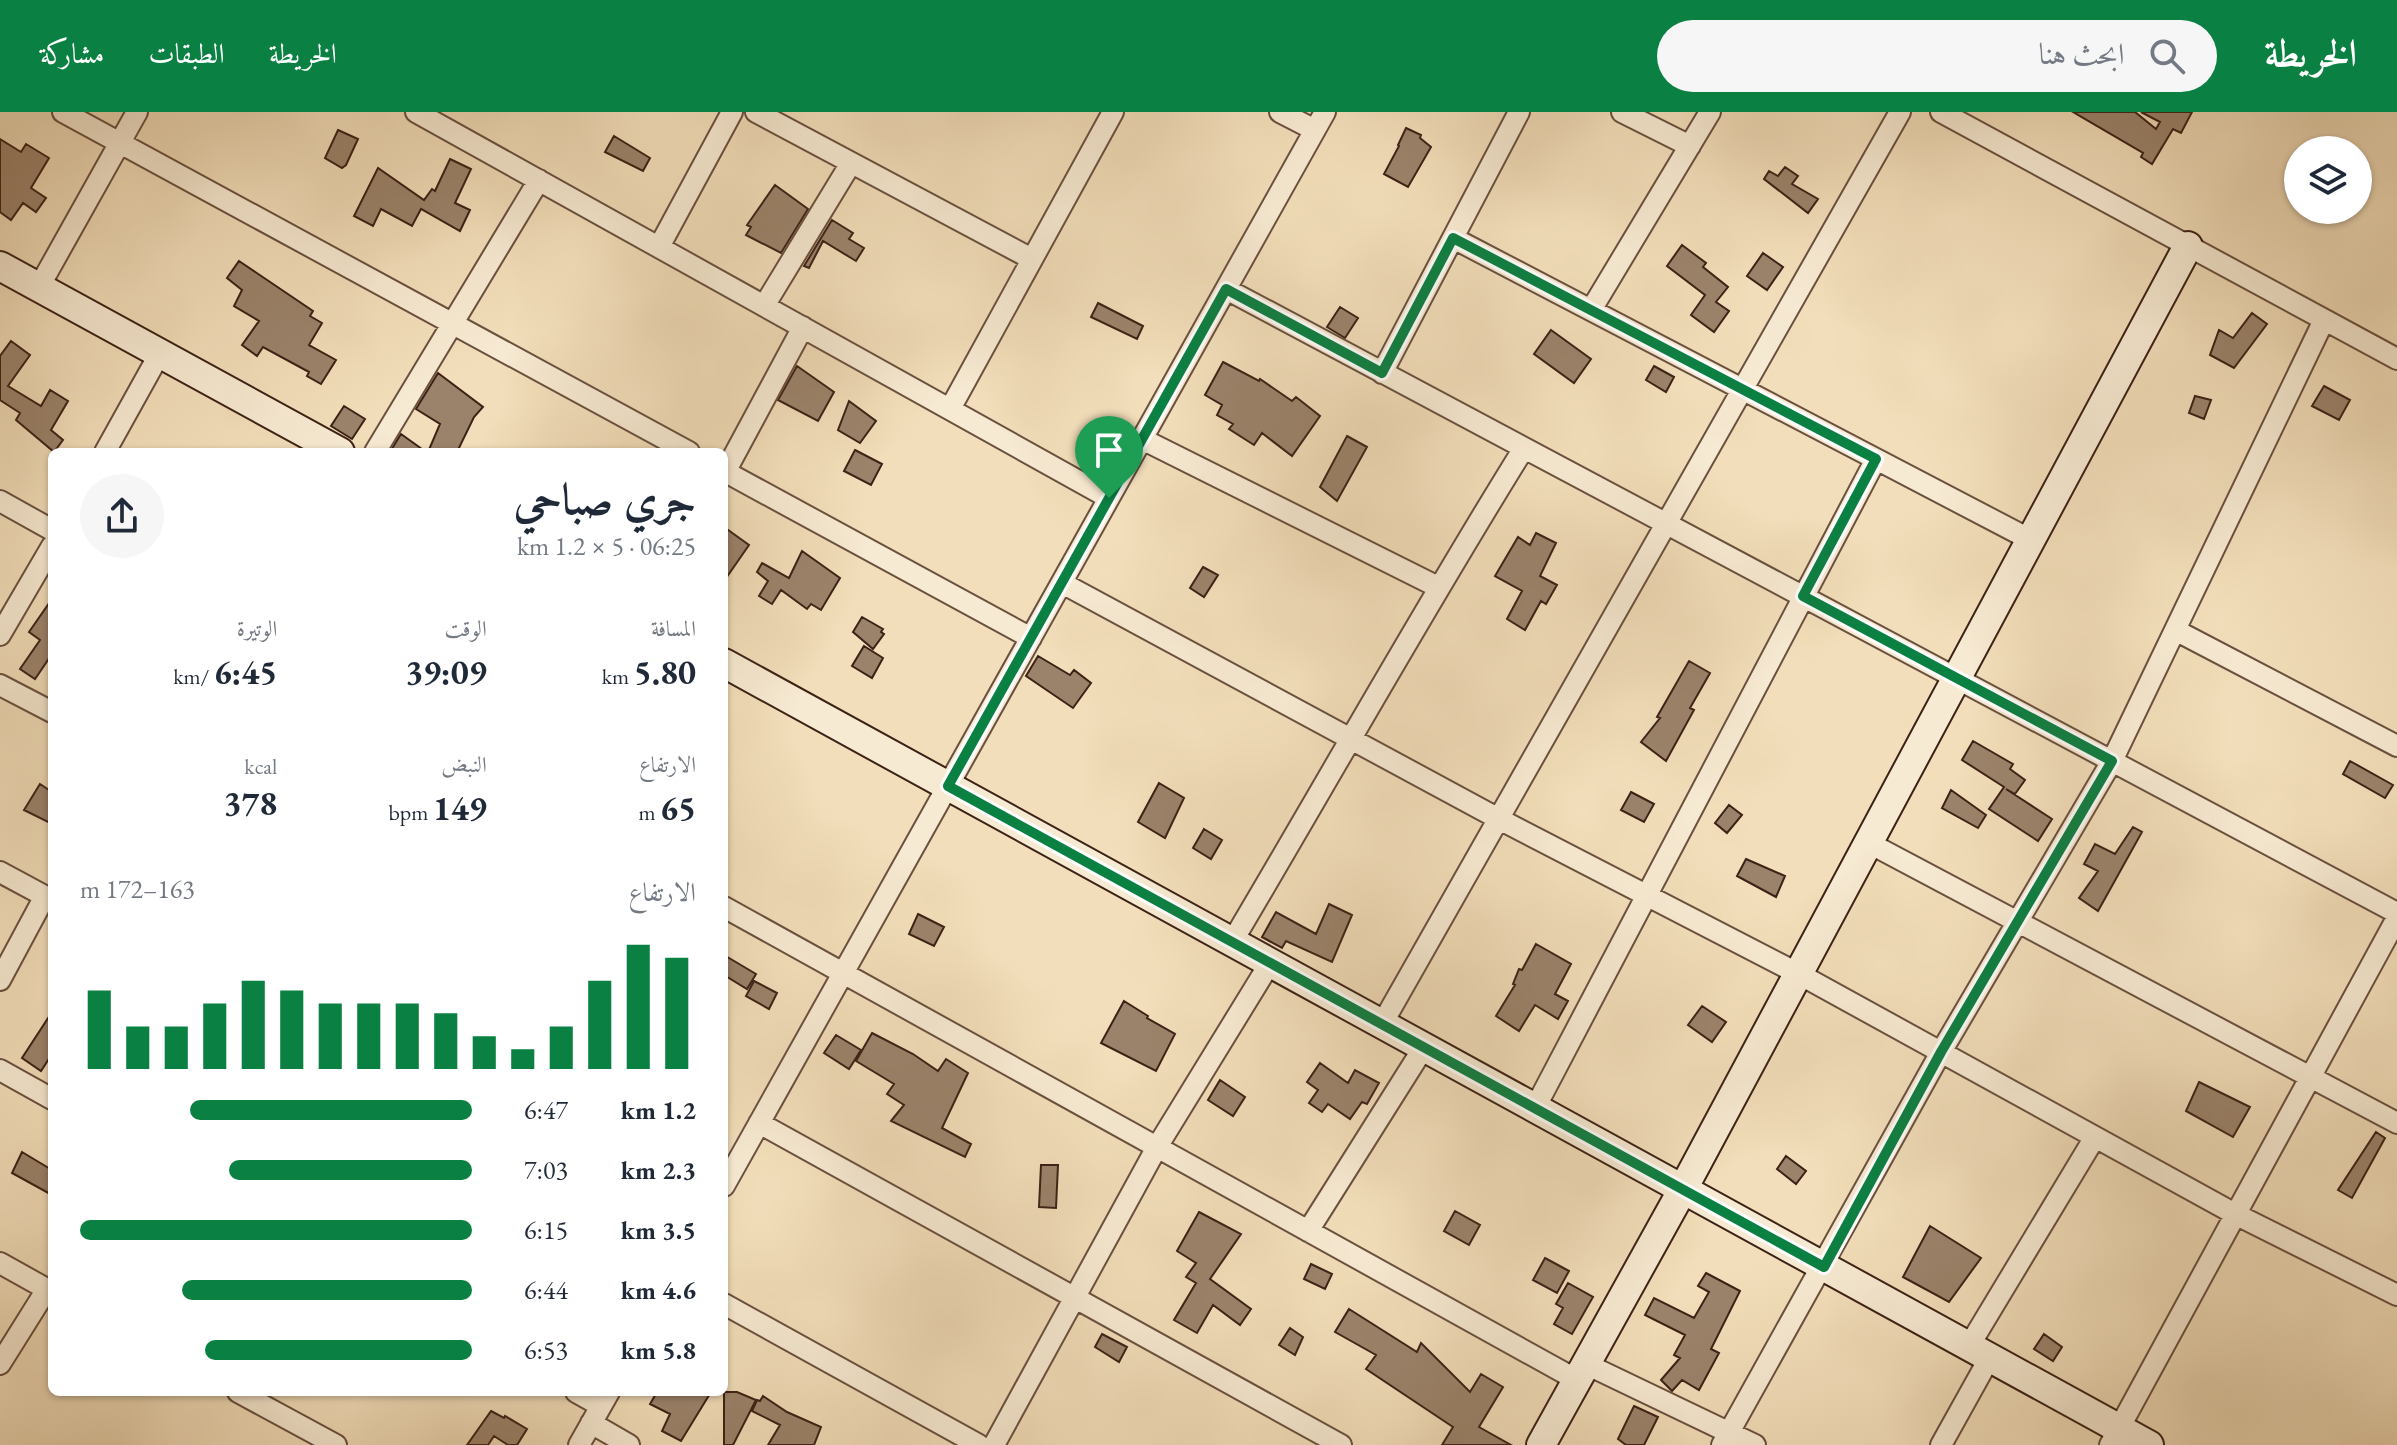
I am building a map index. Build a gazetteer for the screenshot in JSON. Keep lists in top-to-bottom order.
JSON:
{
  "page": {
    "header": "الخريطة",
    "search": "ابحث هنا",
    "nav": ["الخريطة", "الطبقات", "مشاركة"],
    "heading": ["جري صباحي", "06:25 · 5 × 1.2 km"],
    "stats": [
      ["المسافة", "5.80 km"],
      ["الوقت", "39:09"],
      ["الوتيرة", "6:45 /km"],
      ["الارتفاع", "65 m"],
      ["النبض", "149 bpm"],
      ["kcal", "378"]
    ],
    "chart": ["الارتفاع", "163–172 m"],
    "list": [
      {
        "name": "1.2 km",
        "note": "6:47"
      },
      {
        "name": "2.3 km",
        "note": "7:03"
      },
      {
        "name": "3.5 km",
        "note": "6:15"
      },
      {
        "name": "4.6 km",
        "note": "6:44"
      },
      {
        "name": "5.8 km",
        "note": "6:53"
      }
    ]
  }
}
